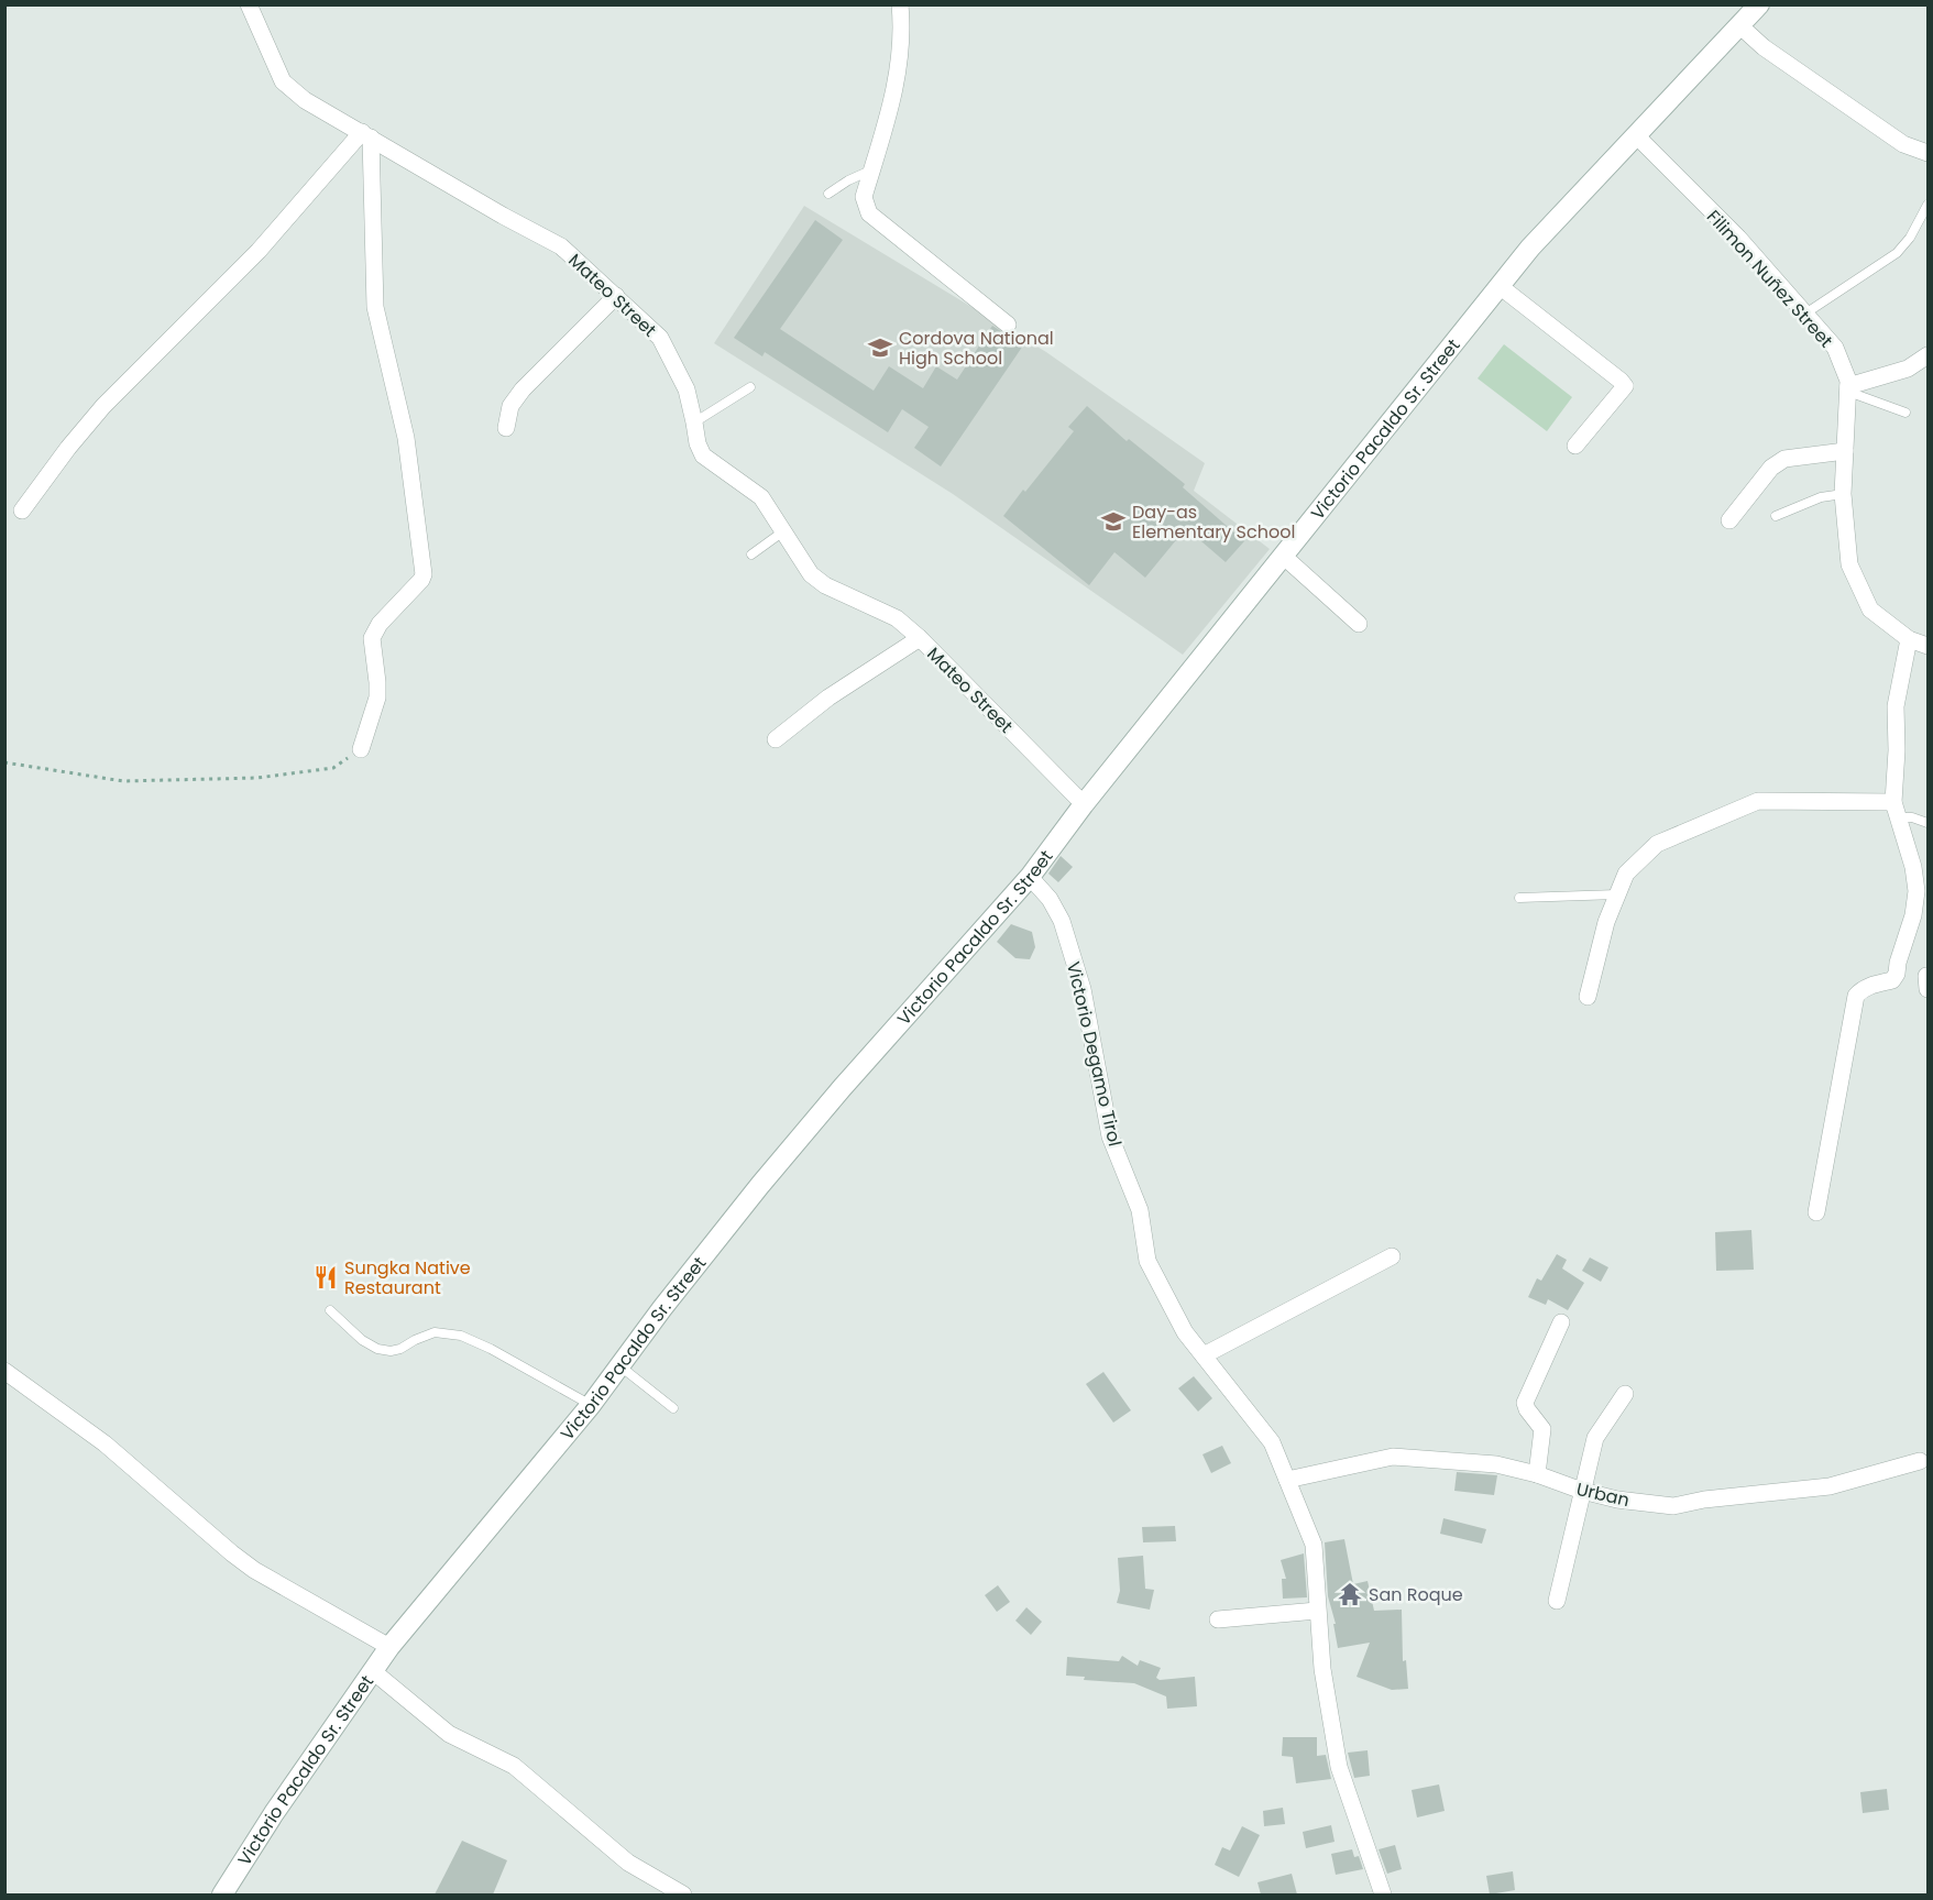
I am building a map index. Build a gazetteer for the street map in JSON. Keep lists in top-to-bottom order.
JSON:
{
  "streets": {
    "street": [
      "Filimon Nuñez Street",
      "Mateo Street",
      "Victorio Pacaldo Sr. Street",
      "Victorio Degamo Tirol",
      "Urban"
    ]
  },
  "crossings": [
    ["Filimon Nuñez Street", "Victorio Pacaldo Sr. Street"],
    ["Mateo Street", "Victorio Pacaldo Sr. Street"],
    ["Victorio Pacaldo Sr. Street", "Victorio Degamo Tirol"],
    ["Victorio Degamo Tirol", "Urban"]
  ],
  "places": {
    "school or university": ["Cordova National High School", "Day-as Elementary School"],
    "restaurant": ["Sungka Native Restaurant"],
    "temple": ["San Roque"]
  }
}
